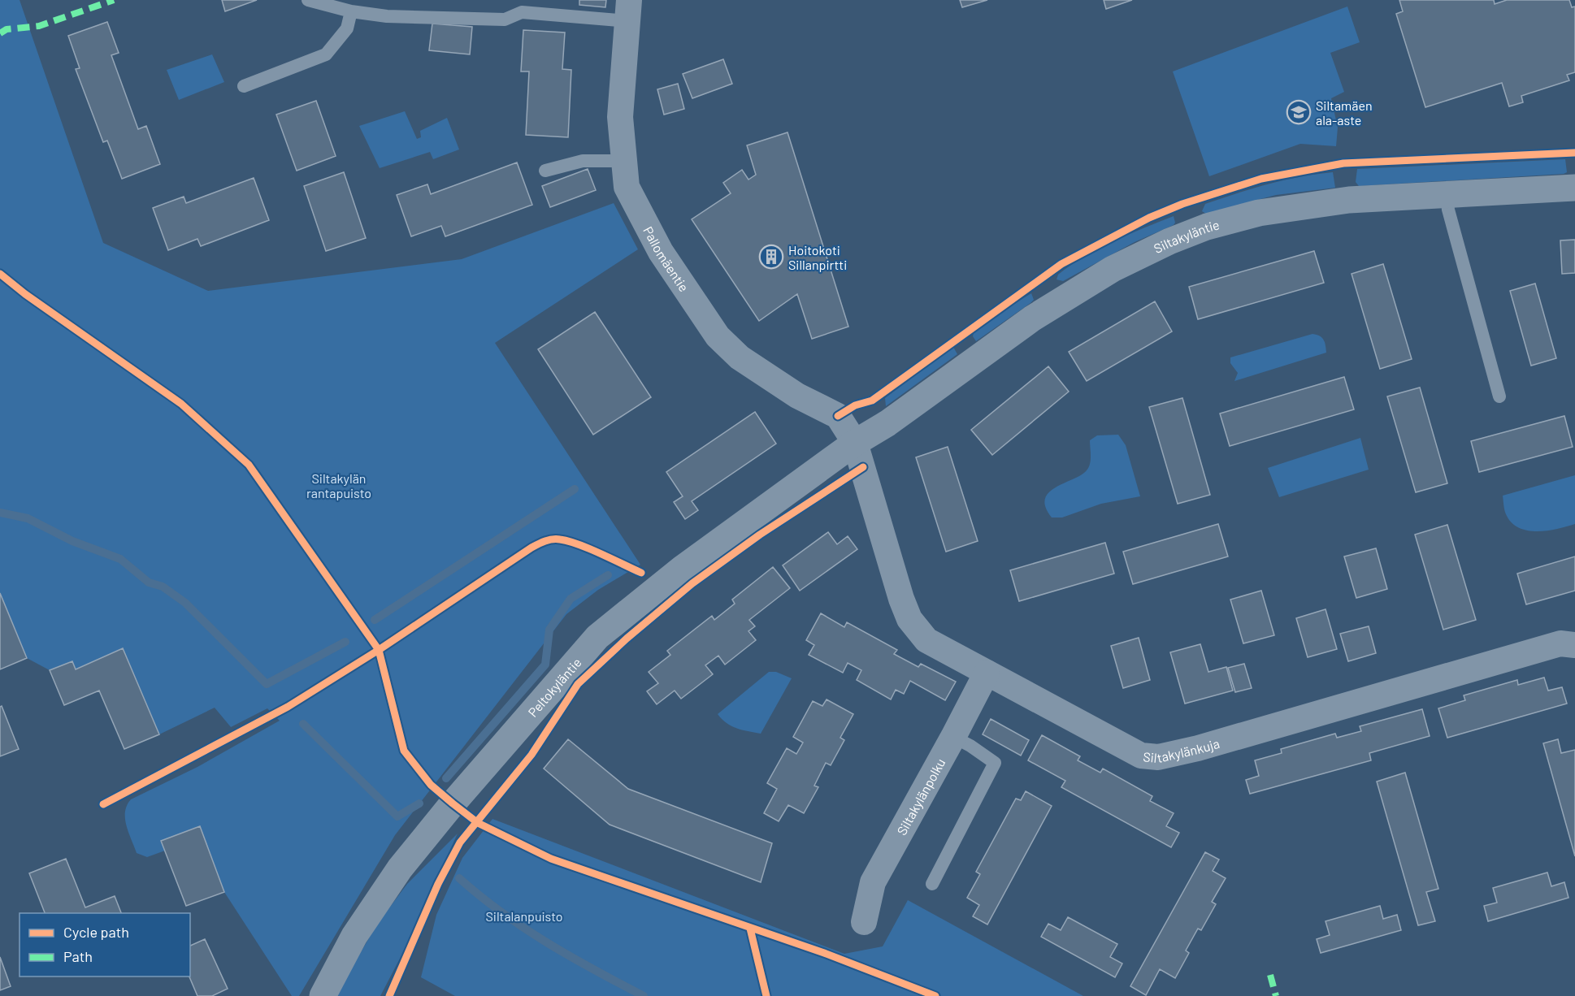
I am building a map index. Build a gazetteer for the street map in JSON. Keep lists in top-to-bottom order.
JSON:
{
  "streets": {
    "street": [
      "Siltakyläntie",
      "Pallomäentie",
      "Peltokyläntie",
      "Siltakylänkuja",
      "Siltakylänpolku"
    ]
  },
  "crossings": [
    ["Siltakyläntie", "Pallomäentie"],
    ["Siltakyläntie", "Peltokyläntie"],
    ["Siltakyläntie", "Siltakylänkuja"],
    ["Pallomäentie", "Peltokyläntie"],
    ["Pallomäentie", "Siltakylänkuja"],
    ["Peltokyläntie", "Siltakylänkuja"],
    ["Siltakylänkuja", "Siltakylänpolku"]
  ],
  "parks": ["Siltakylän rantapuisto", "Siltalanpuisto"],
  "places": {
    "school or university": ["Siltamäen ala-aste"],
    "building": ["Hoitokoti Sillanpirtti"]
  },
  "legend": ["Cycle path", "Path"]
}
